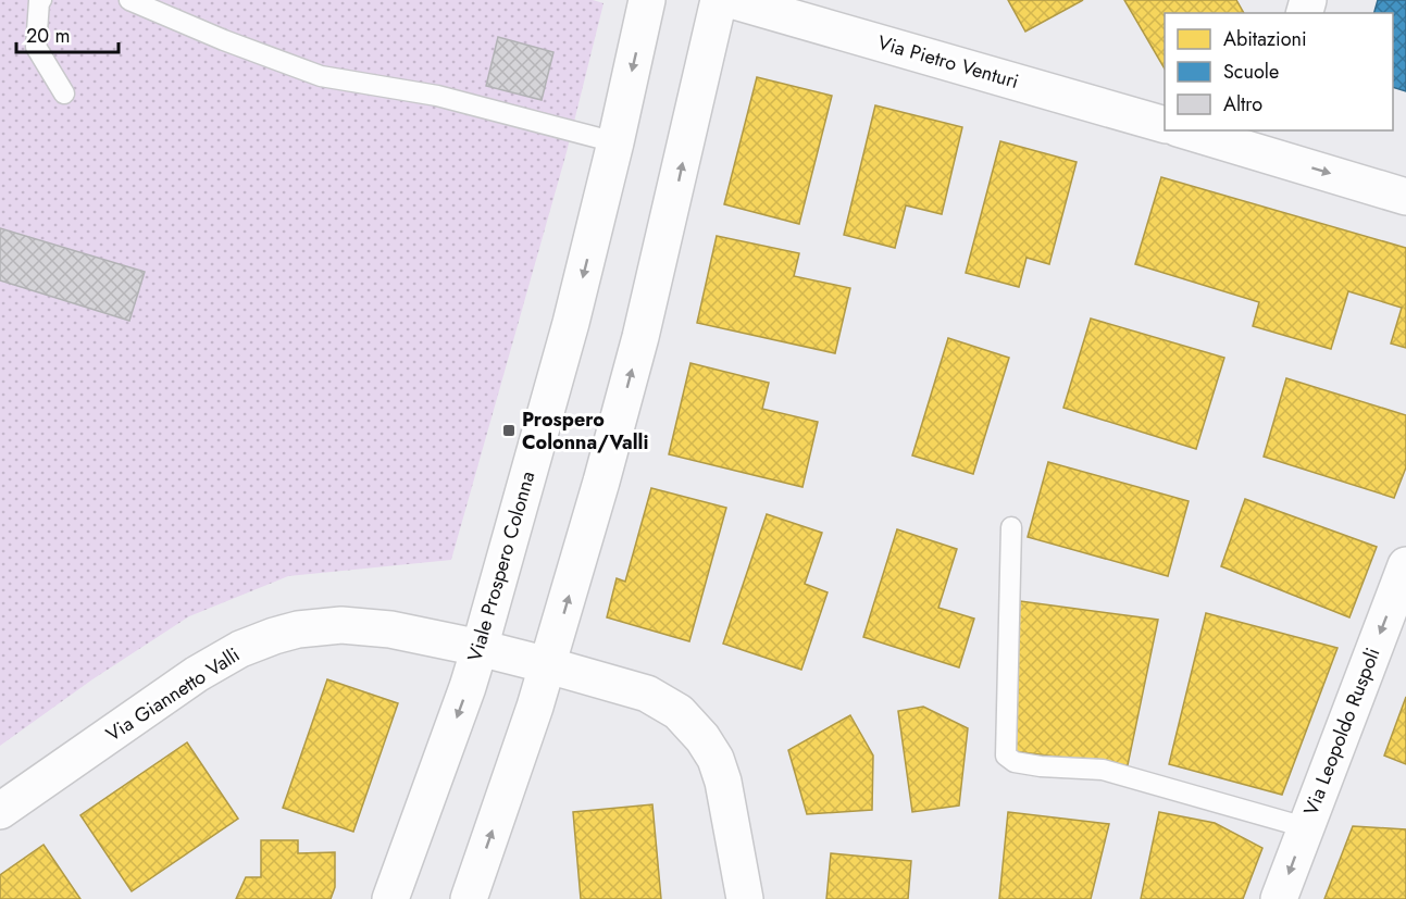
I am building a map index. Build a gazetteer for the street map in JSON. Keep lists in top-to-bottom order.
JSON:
{
  "streets": {
    "street": [
      "Via Pietro Venturi",
      "Viale Prospero Colonna",
      "Via Giannetto Valli",
      "Via Leopoldo Ruspoli"
    ]
  },
  "crossings": [
    ["Viale Prospero Colonna", "Via Giannetto Valli"]
  ],
  "one_way": ["Via Leopoldo Ruspoli"],
  "places": {
    "transit": ["Prospero Colonna/Valli"]
  },
  "legend": ["Abitazioni", "Scuole", "Altro"],
  "scale_bar": "20 m"
}
